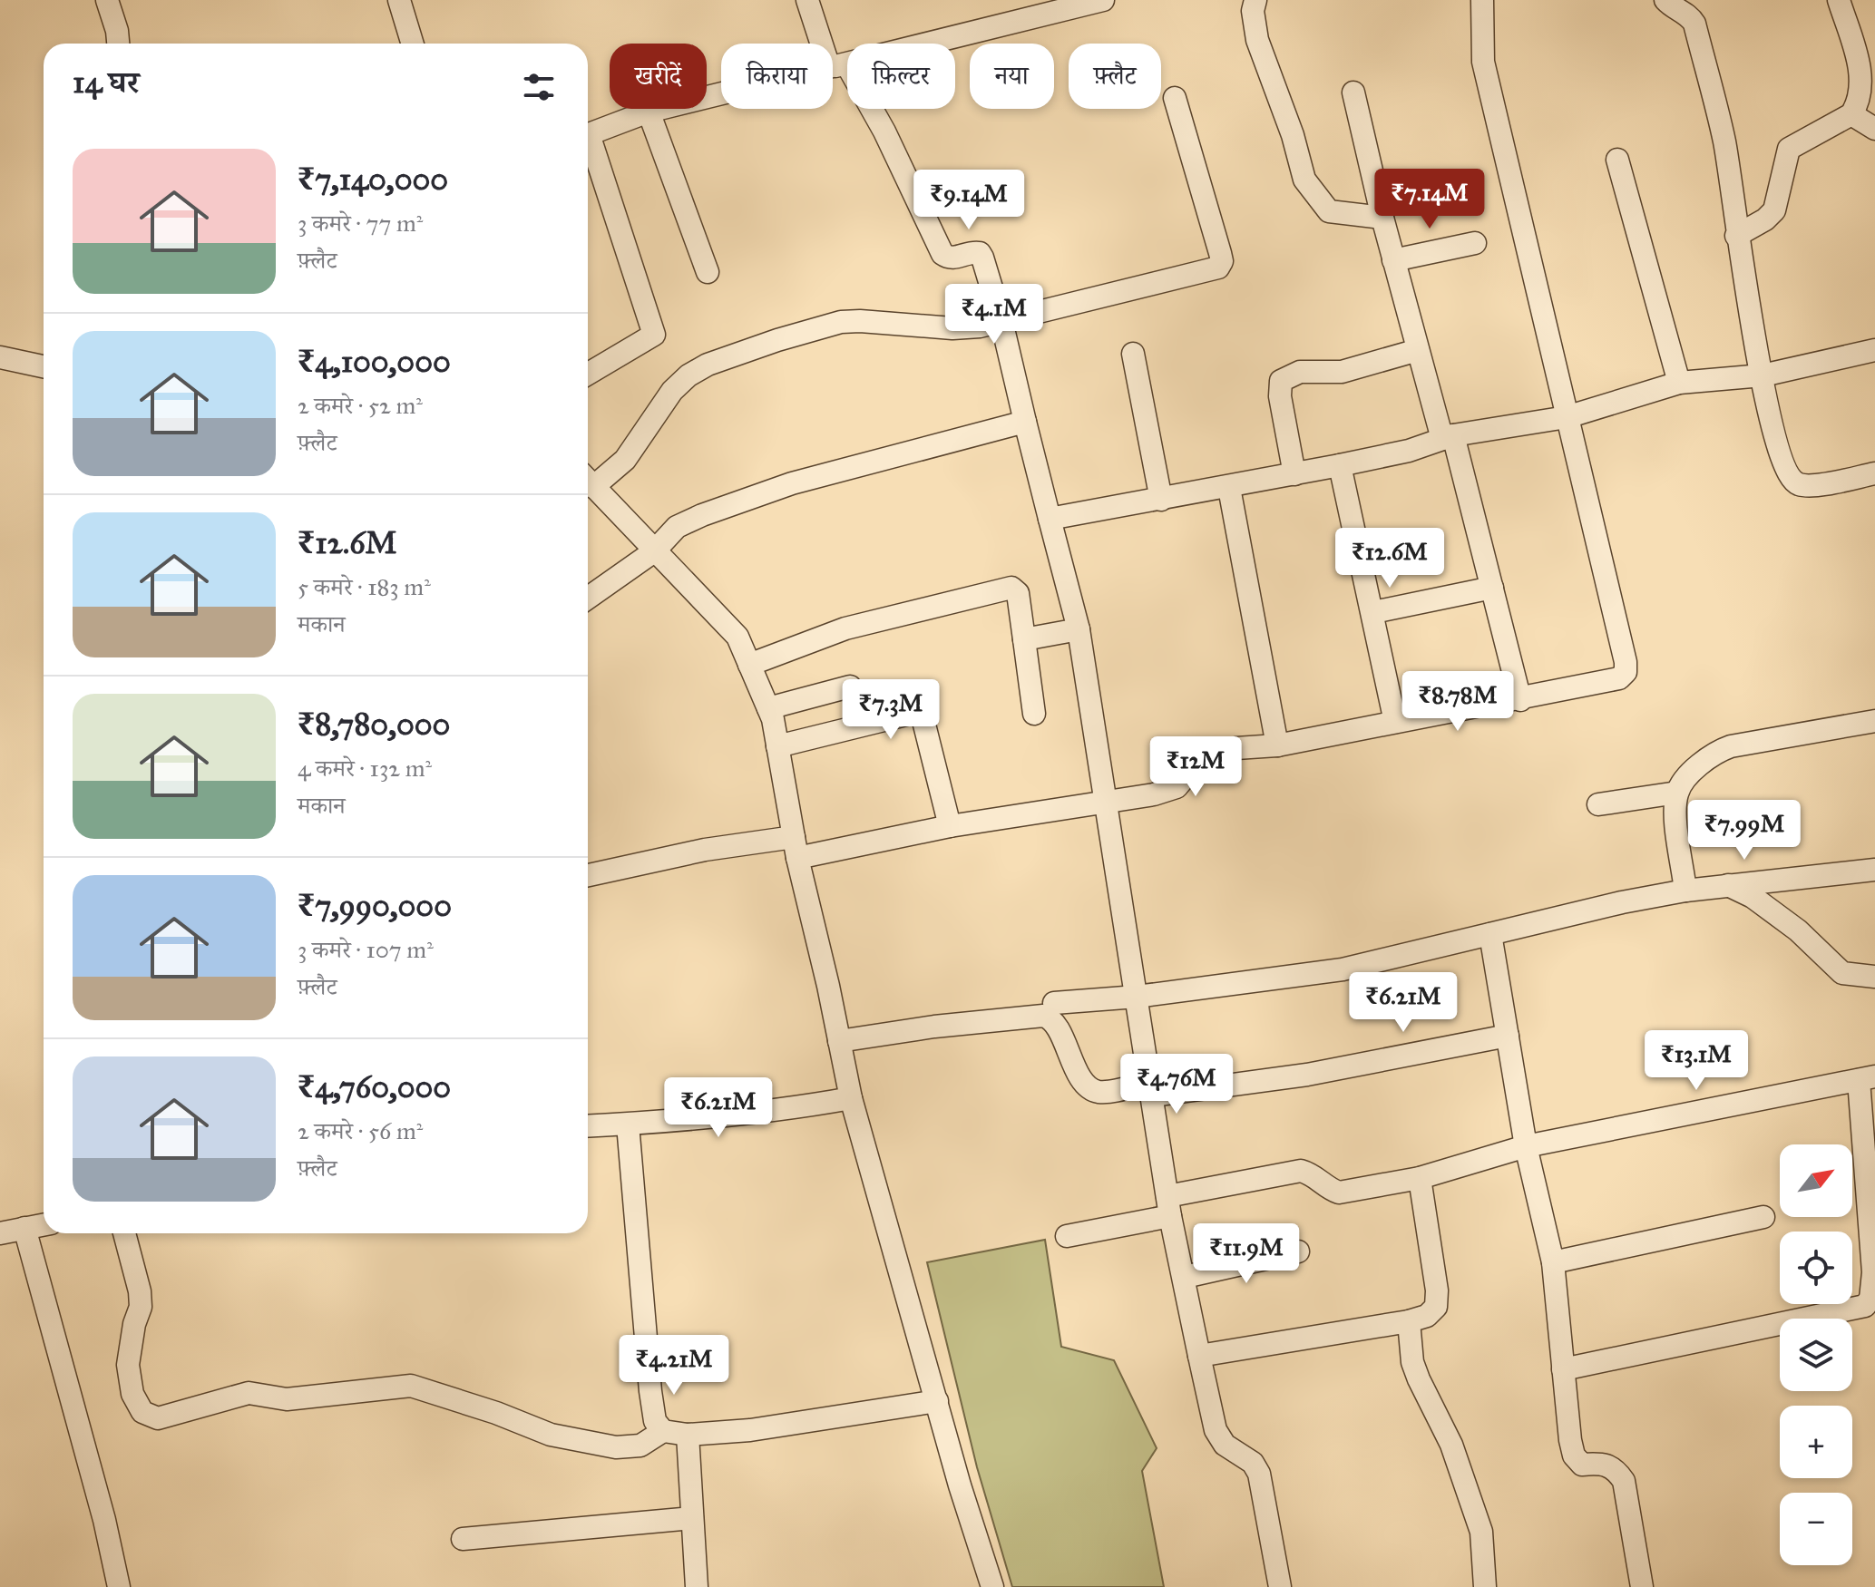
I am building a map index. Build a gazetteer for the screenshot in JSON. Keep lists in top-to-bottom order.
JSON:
{
  "north": "top right",
  "page": {
    "chip": [
      "खरीदें",
      "किराया",
      "फ़िल्टर",
      "नया",
      "फ़्लैट"
    ],
    "heading": "14 घर",
    "list": [
      {
        "name": "₹7,140,000",
        "note": "3 कमरे · 77 m² · फ़्लैट"
      },
      {
        "name": "₹4,100,000",
        "note": "2 कमरे · 52 m² · फ़्लैट"
      },
      {
        "name": "₹12.6M",
        "note": "5 कमरे · 183 m² · मकान"
      },
      {
        "name": "₹8,780,000",
        "note": "4 कमरे · 132 m² · मकान"
      },
      {
        "name": "₹7,990,000",
        "note": "3 कमरे · 107 m² · फ़्लैट"
      },
      {
        "name": "₹4,760,000",
        "note": "2 कमरे · 56 m² · फ़्लैट"
      }
    ],
    "price": [
      "₹7.14M",
      "₹9.14M",
      "₹4.1M",
      "₹12.6M",
      "₹8.78M",
      "₹7.3M",
      "₹12M",
      "₹7.99M",
      "₹6.21M",
      "₹13.1M",
      "₹4.76M",
      "₹6.21M",
      "₹11.9M",
      "₹4.21M"
    ],
    "map_buttons": ["+", "−"]
  }
}
